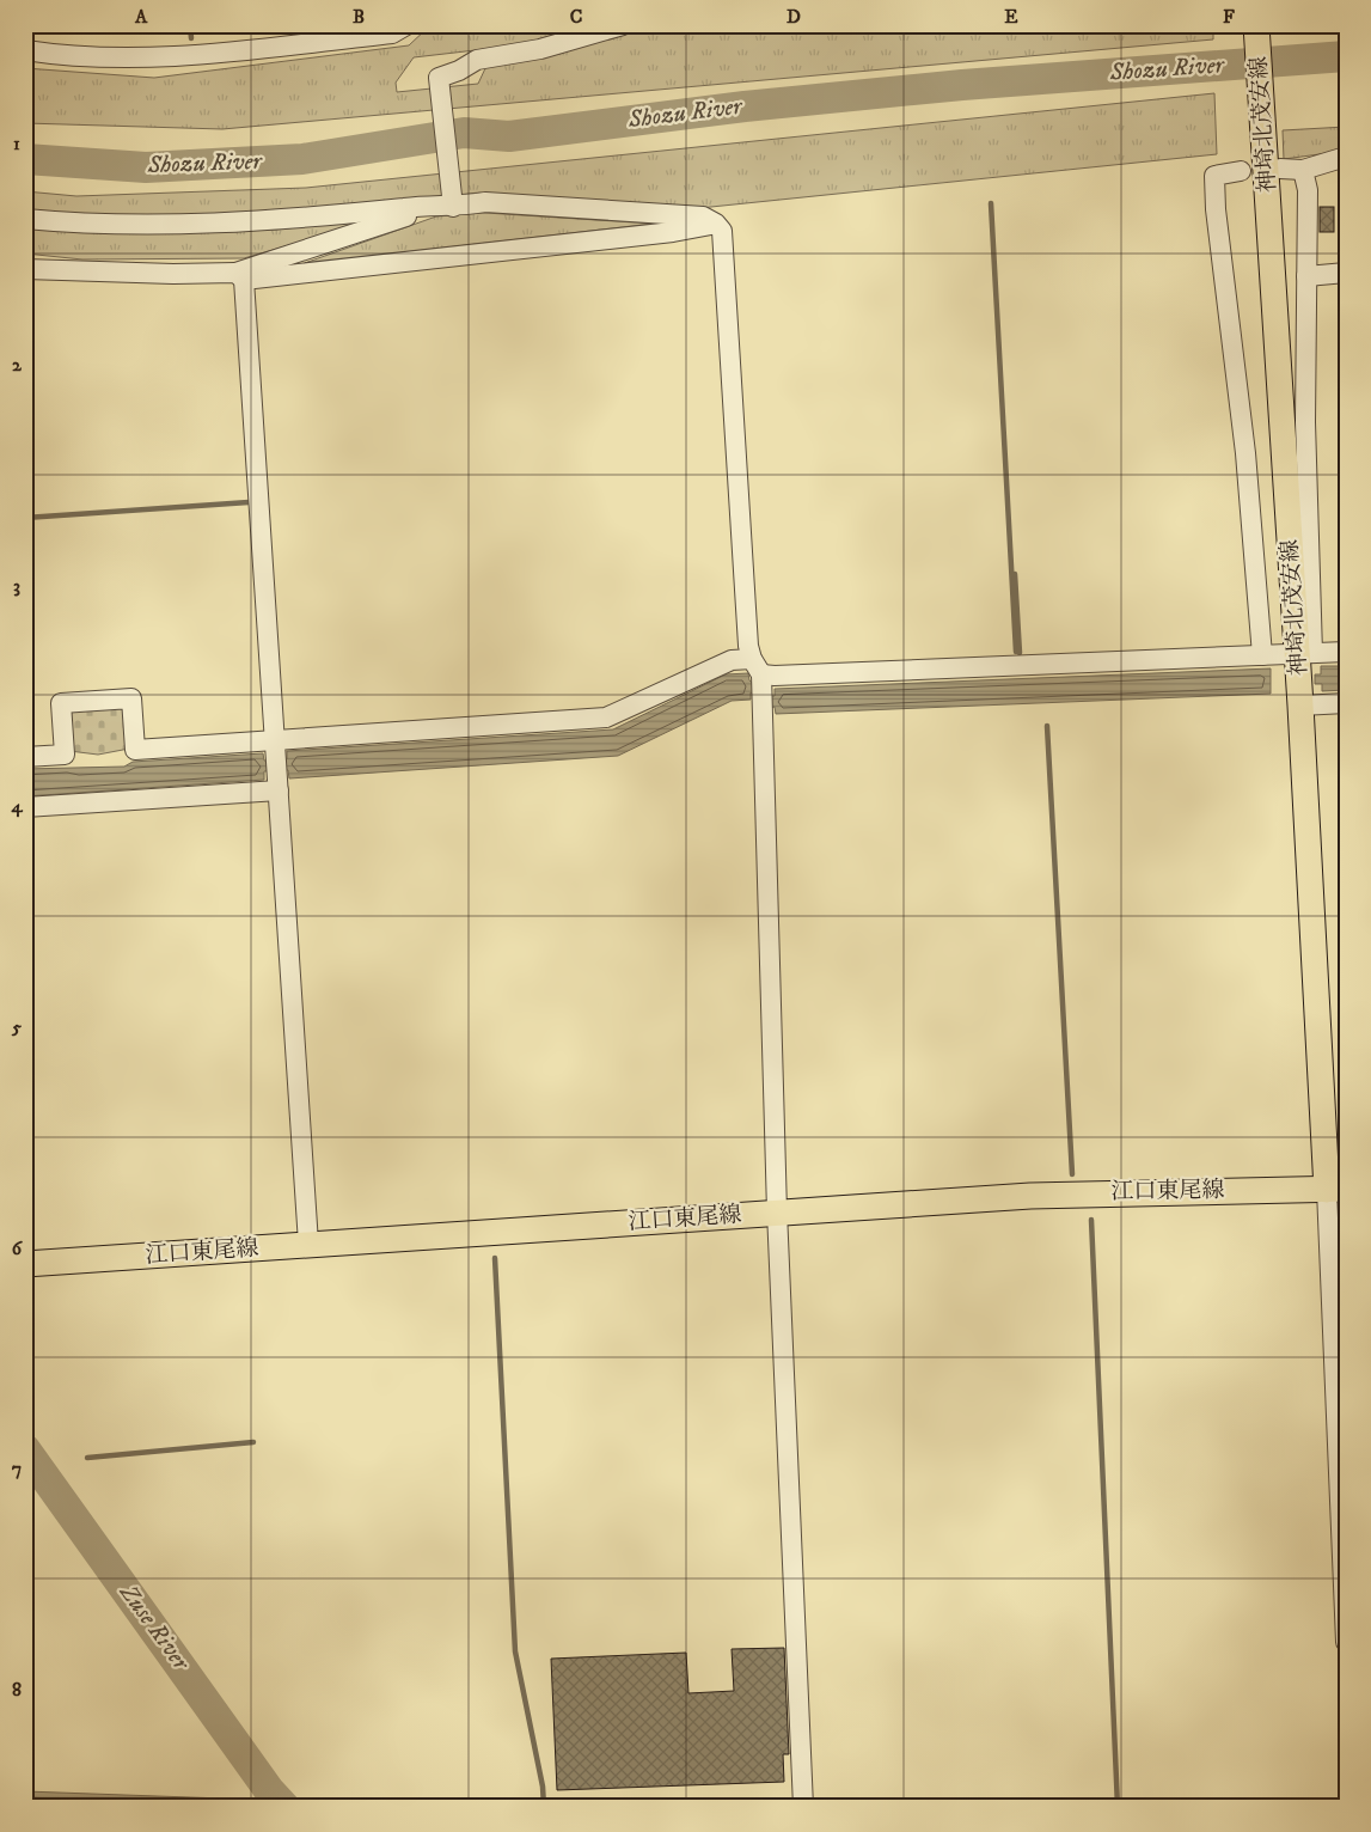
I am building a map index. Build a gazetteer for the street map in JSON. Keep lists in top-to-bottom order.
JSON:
{
  "streets": {
    "main road": ["神埼北茂安線", "江口東尾線"]
  },
  "crossings": [
    ["神埼北茂安線", "江口東尾線"]
  ],
  "water": ["Shozu River", "Zuse River"],
  "grid": {
    "columns": [
      "A",
      "B",
      "C",
      "D",
      "E",
      "F"
    ],
    "rows": [
      "1",
      "2",
      "3",
      "4",
      "5",
      "6",
      "7",
      "8"
    ]
  }
}
